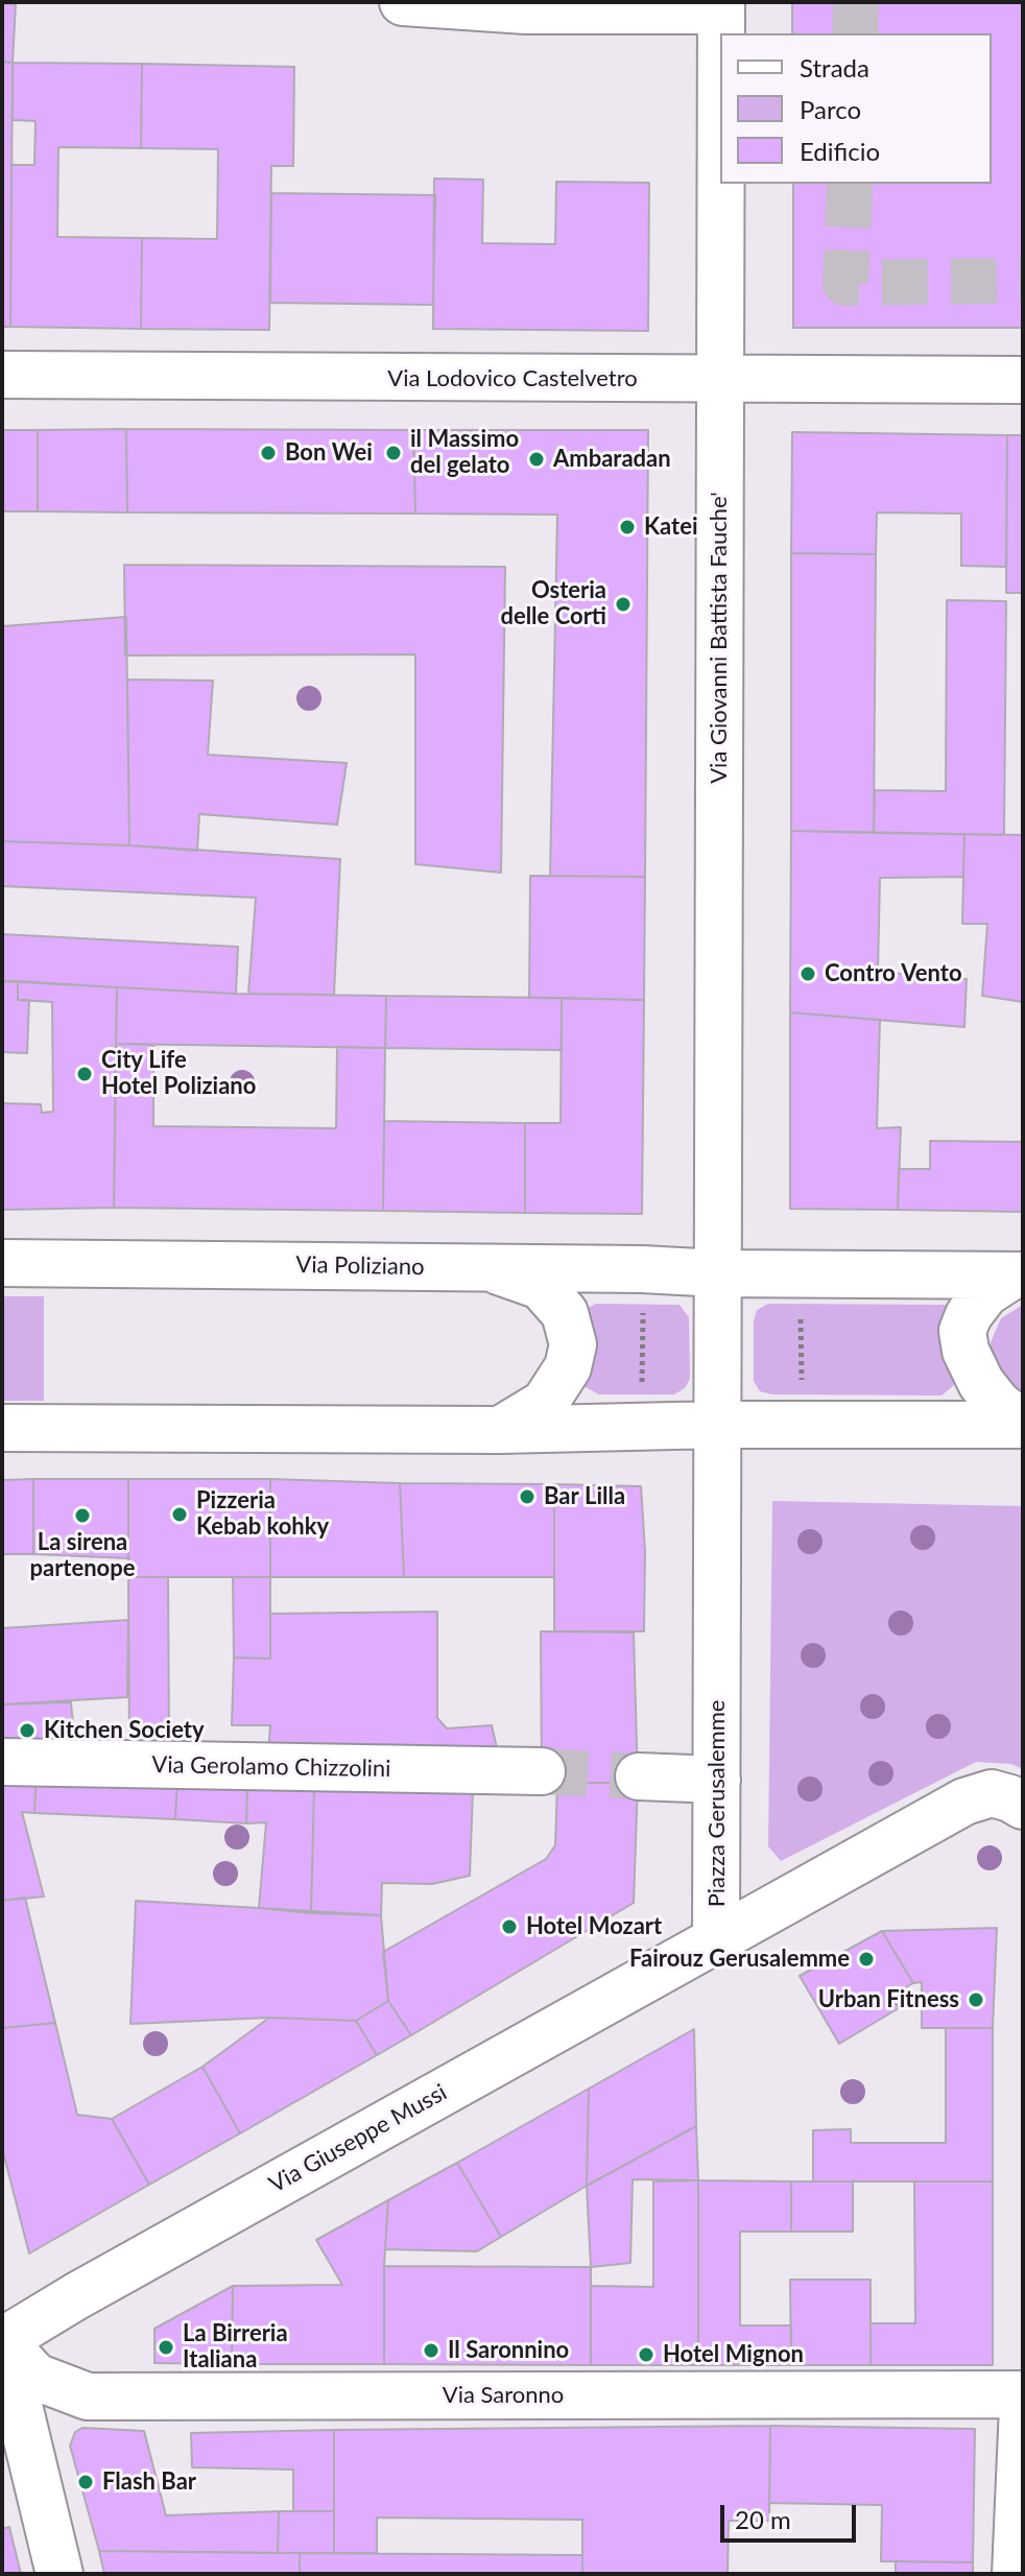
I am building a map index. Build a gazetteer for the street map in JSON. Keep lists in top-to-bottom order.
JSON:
{
  "streets": {
    "street": [
      "Via Lodovico Castelvetro",
      "Via Giovanni Battista Fauche'",
      "Via Poliziano",
      "Via Gerolamo Chizzolini",
      "Piazza Gerusalemme",
      "Via Giuseppe Mussi",
      "Via Saronno"
    ]
  },
  "crossings": [
    ["Via Lodovico Castelvetro", "Via Giovanni Battista Fauche'"],
    ["Via Giovanni Battista Fauche'", "Via Poliziano"],
    ["Via Giovanni Battista Fauche'", "Piazza Gerusalemme"],
    ["Via Poliziano", "Piazza Gerusalemme"],
    ["Piazza Gerusalemme", "Via Giuseppe Mussi"],
    ["Via Giuseppe Mussi", "Via Saronno"]
  ],
  "places": [
    "Bon Wei",
    "il Massimo del gelato",
    "Ambaradan",
    "Katei",
    "Osteria delle Corti",
    "Contro Vento",
    "City Life Hotel Poliziano",
    "Bar Lilla",
    "Pizzeria Kebab kohky",
    "La sirena partenope",
    "Kitchen Society",
    "Hotel Mozart",
    "Fairouz Gerusalemme",
    "Urban Fitness",
    "La Birreria Italiana",
    "Il Saronnino",
    "Hotel Mignon",
    "Flash Bar"
  ],
  "legend": ["Strada", "Parco", "Edificio"],
  "scale_bar": "20 m"
}
